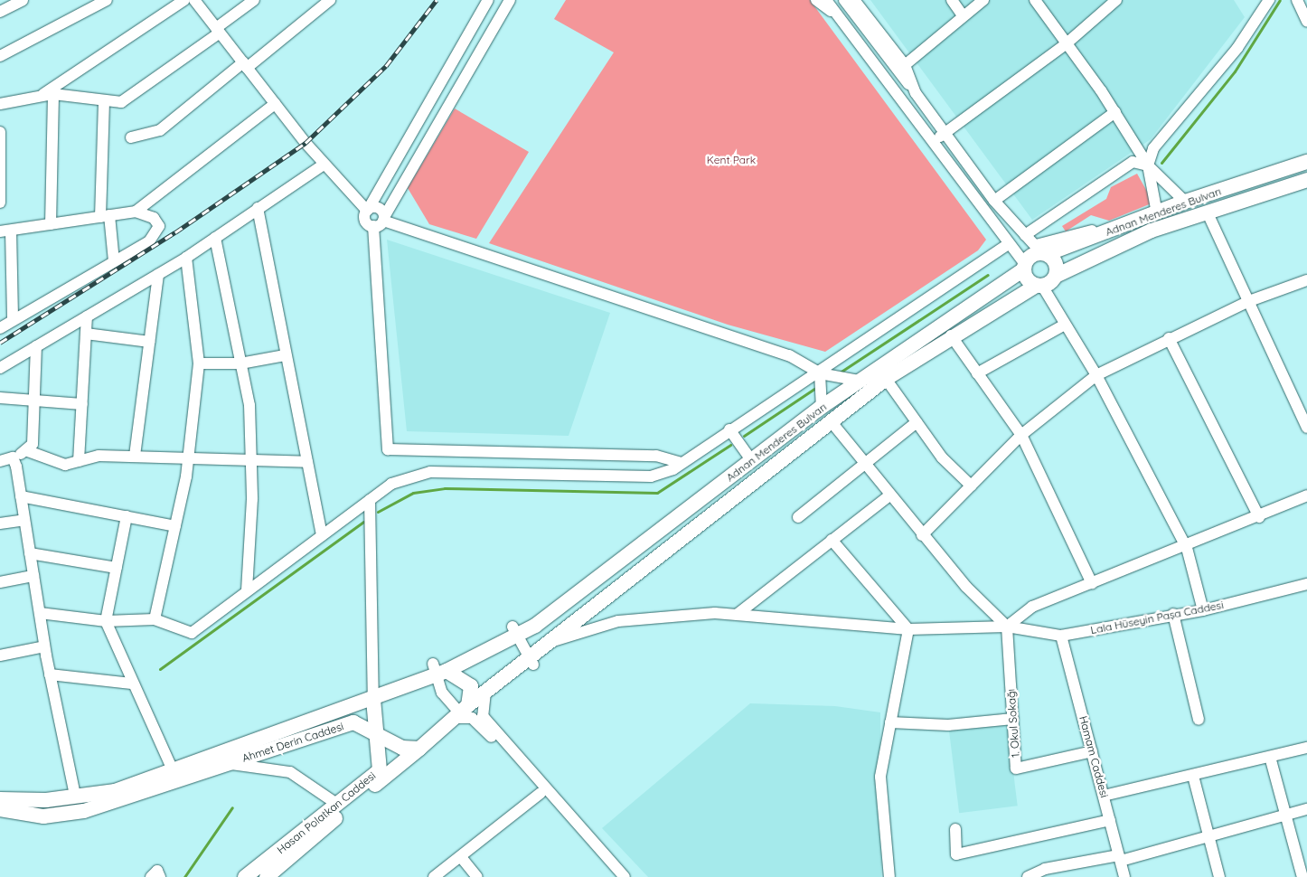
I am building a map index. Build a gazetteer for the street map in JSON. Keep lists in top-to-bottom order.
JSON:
{
  "streets": {
    "main road": ["Adnan Menderes Bulvarı", "Ahmet Derin Caddesi", "Hasan Polatkan Caddesi"],
    "street": ["Lala Hüseyin Paşa Caddesi", "1. Okul Sokağı", "Hamam Caddesi"]
  },
  "crossings": [
    ["Adnan Menderes Bulvarı", "Lala Hüseyin Paşa Caddesi"],
    ["Adnan Menderes Bulvarı", "Ahmet Derin Caddesi"],
    ["Lala Hüseyin Paşa Caddesi", "1. Okul Sokağı"],
    ["Lala Hüseyin Paşa Caddesi", "Hamam Caddesi"],
    ["1. Okul Sokağı", "Hamam Caddesi"],
    ["Ahmet Derin Caddesi", "Hasan Polatkan Caddesi"]
  ],
  "parks": ["Kent Park"]
}
